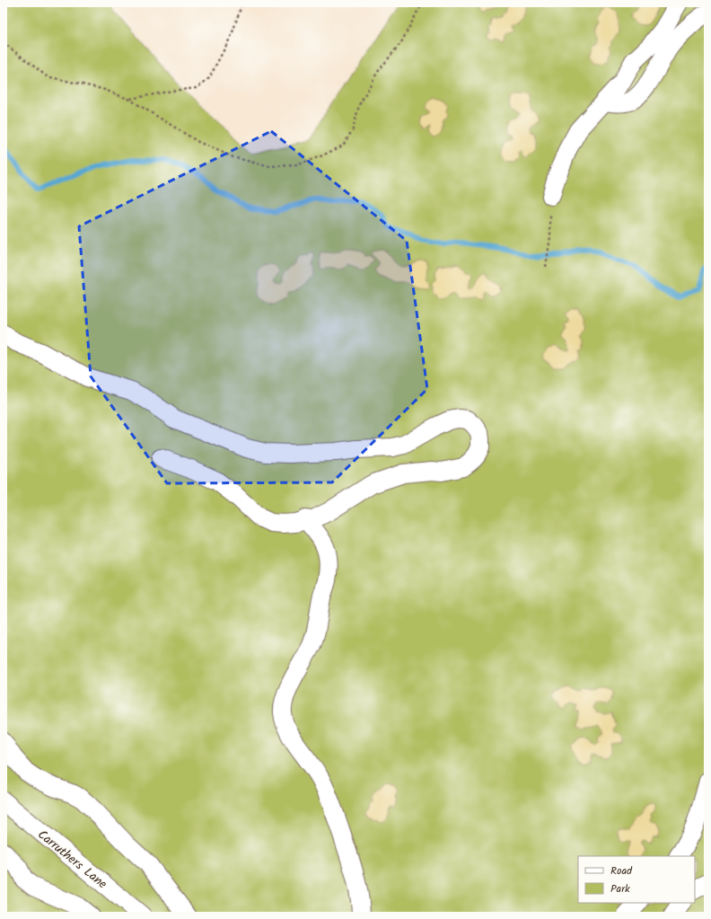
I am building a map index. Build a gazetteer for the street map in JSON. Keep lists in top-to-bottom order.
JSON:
{
  "streets": {
    "street": ["Carruthers Lane"]
  },
  "legend": ["Road", "Park"]
}
